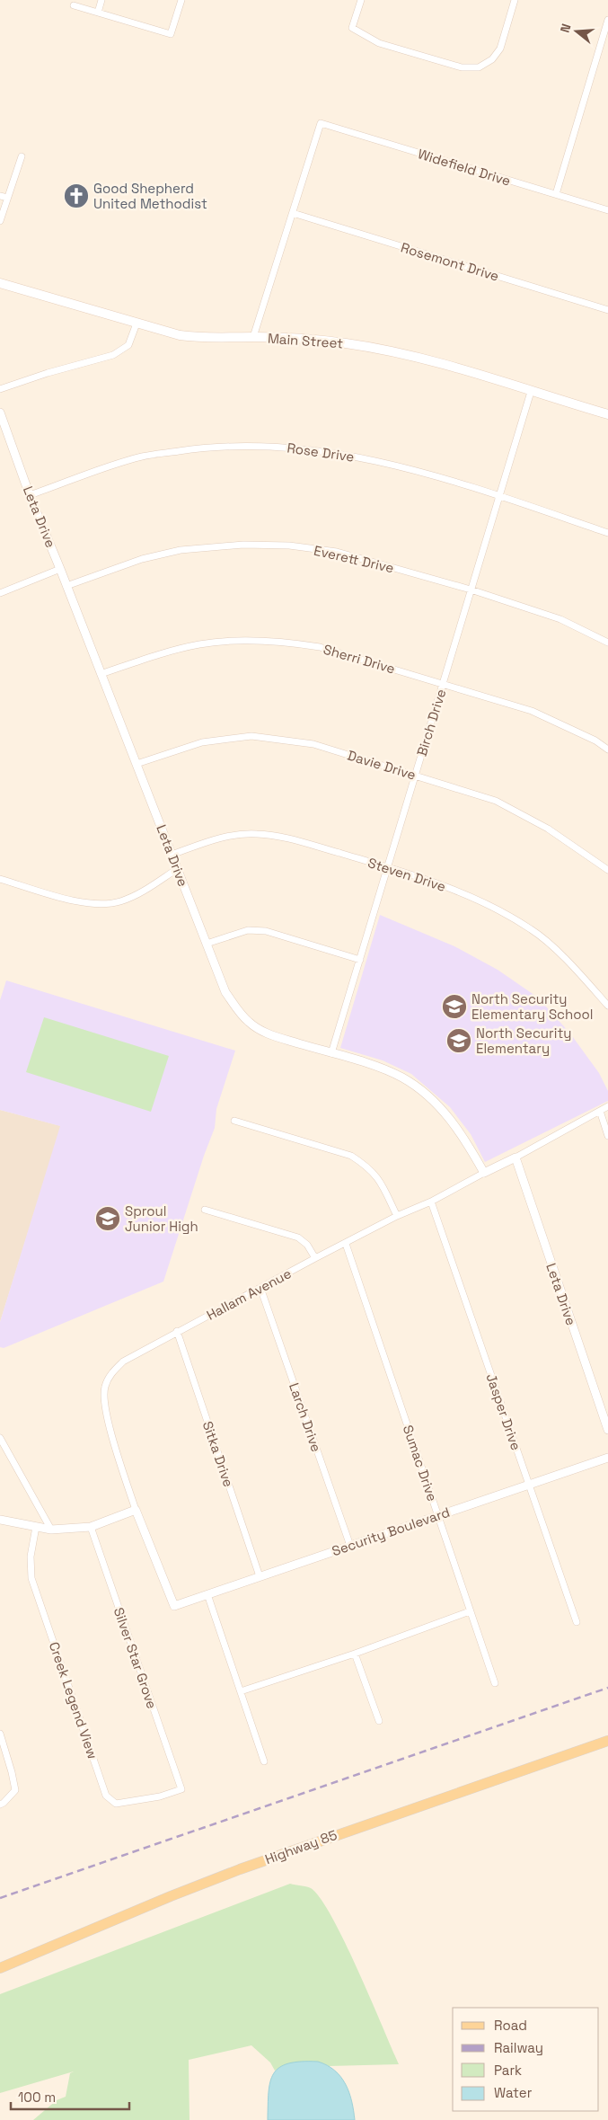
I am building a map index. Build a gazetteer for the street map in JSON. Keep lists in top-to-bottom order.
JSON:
{
  "streets": {
    "main road": ["Main Street", "Highway 85"],
    "street": [
      "Widefield Drive",
      "Rosemont Drive",
      "Rose Drive",
      "Leta Drive",
      "Everett Drive",
      "Sherri Drive",
      "Birch Drive",
      "Davie Drive",
      "Steven Drive",
      "Hallam Avenue",
      "Jasper Drive",
      "Larch Drive",
      "Sitka Drive",
      "Sumac Drive",
      "Security Boulevard",
      "Silver Star Grove",
      "Creek Legend View"
    ]
  },
  "crossings": [
    ["Widefield Drive", "Rosemont Drive"],
    ["Main Street", "Birch Drive"],
    ["Rose Drive", "Leta Drive"],
    ["Rose Drive", "Birch Drive"],
    ["Leta Drive", "Everett Drive"],
    ["Leta Drive", "Sherri Drive"],
    ["Leta Drive", "Birch Drive"],
    ["Leta Drive", "Davie Drive"],
    ["Leta Drive", "Steven Drive"],
    ["Leta Drive", "Hallam Avenue"],
    ["Everett Drive", "Birch Drive"],
    ["Sherri Drive", "Birch Drive"],
    ["Birch Drive", "Davie Drive"],
    ["Birch Drive", "Steven Drive"],
    ["Hallam Avenue", "Jasper Drive"],
    ["Hallam Avenue", "Larch Drive"],
    ["Hallam Avenue", "Sitka Drive"],
    ["Hallam Avenue", "Sumac Drive"],
    ["Hallam Avenue", "Security Boulevard"],
    ["Jasper Drive", "Security Boulevard"],
    ["Larch Drive", "Security Boulevard"],
    ["Sitka Drive", "Security Boulevard"],
    ["Sumac Drive", "Security Boulevard"],
    ["Silver Star Grove", "Creek Legend View"]
  ],
  "places": {
    "church": ["Good Shepherd United Methodist"],
    "school or university": ["North Security Elementary School", "North Security Elementary", "Sproul Junior High"]
  },
  "legend": [
    "Road",
    "Railway",
    "Park",
    "Water"
  ],
  "scale_bar": "100 m",
  "north": "left"
}
